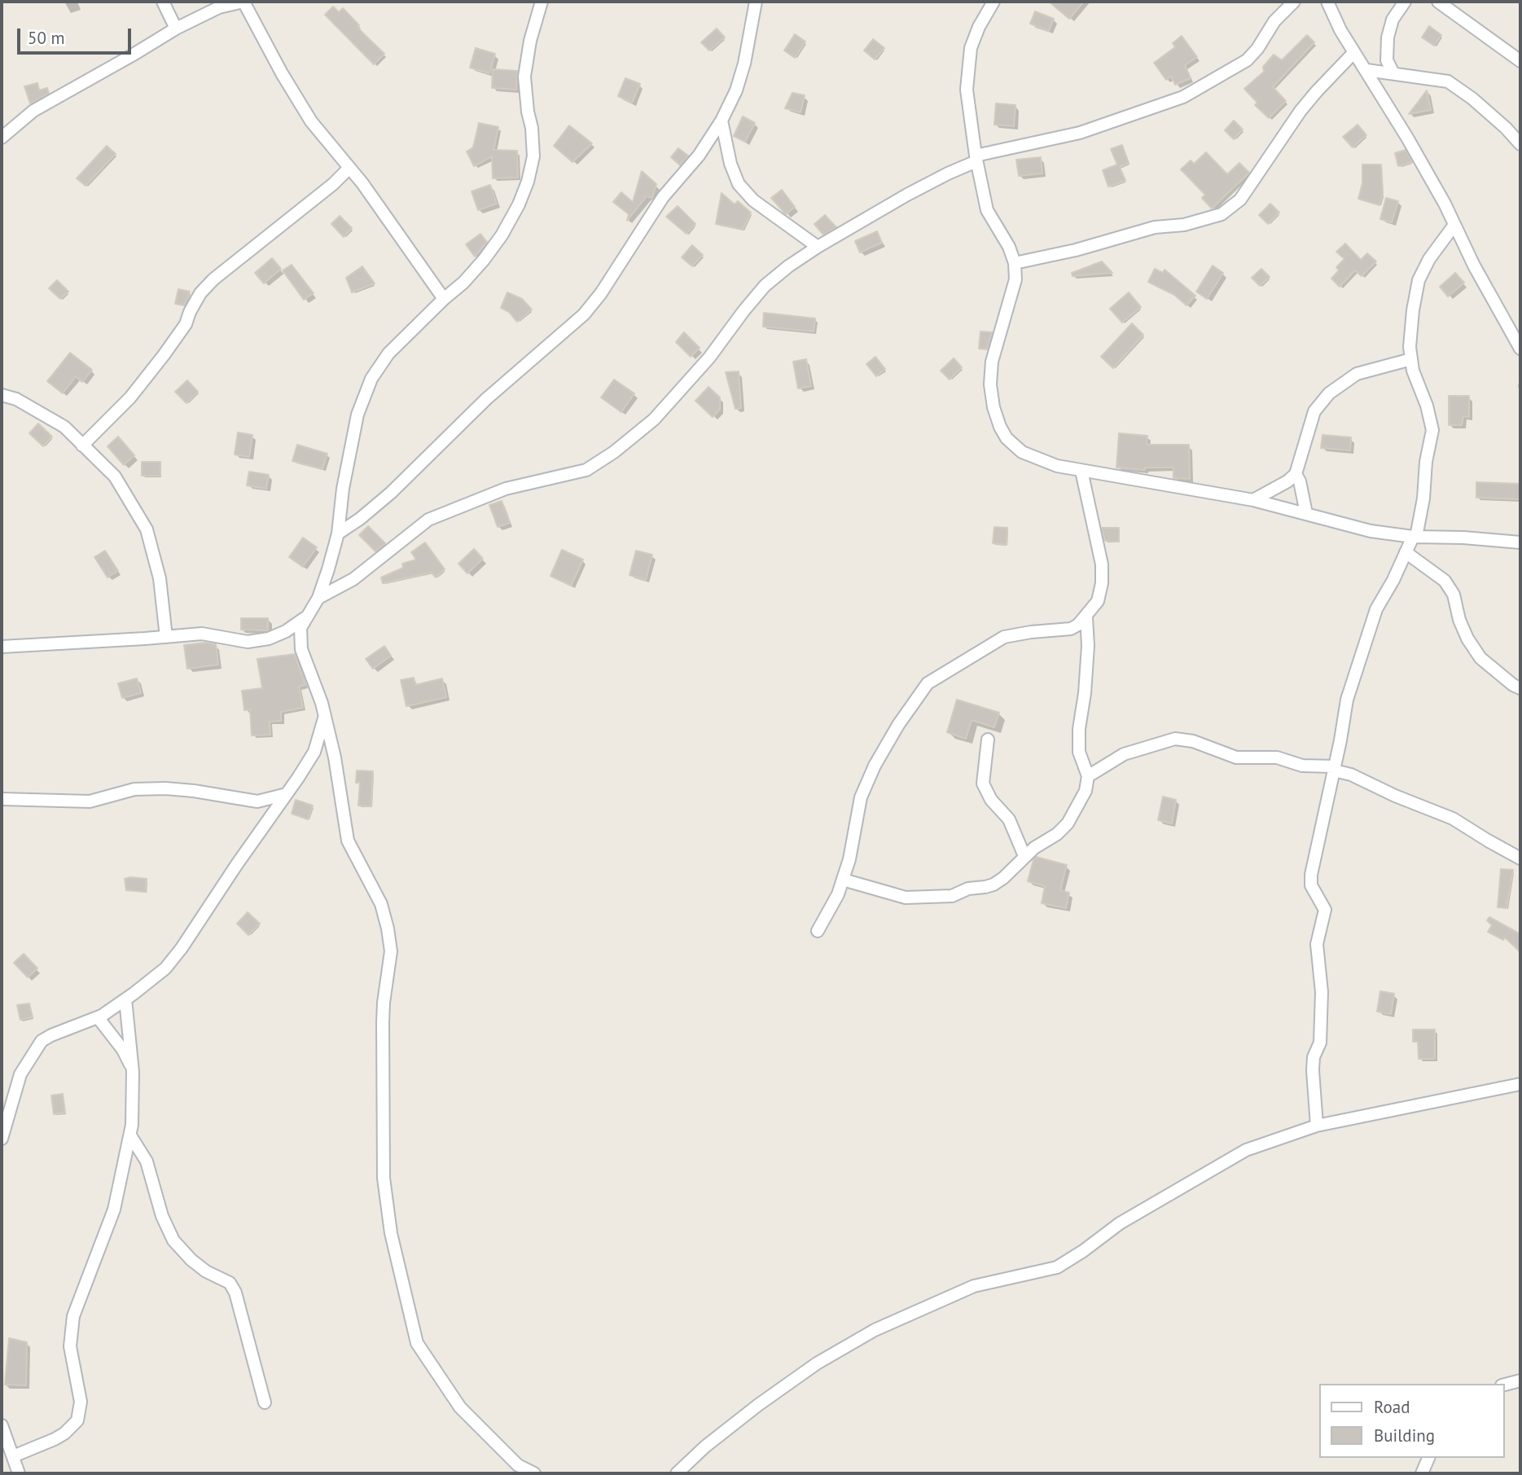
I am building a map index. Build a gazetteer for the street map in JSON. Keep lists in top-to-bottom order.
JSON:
{
  "legend": ["Road", "Building"],
  "scale_bar": "50 m"
}
